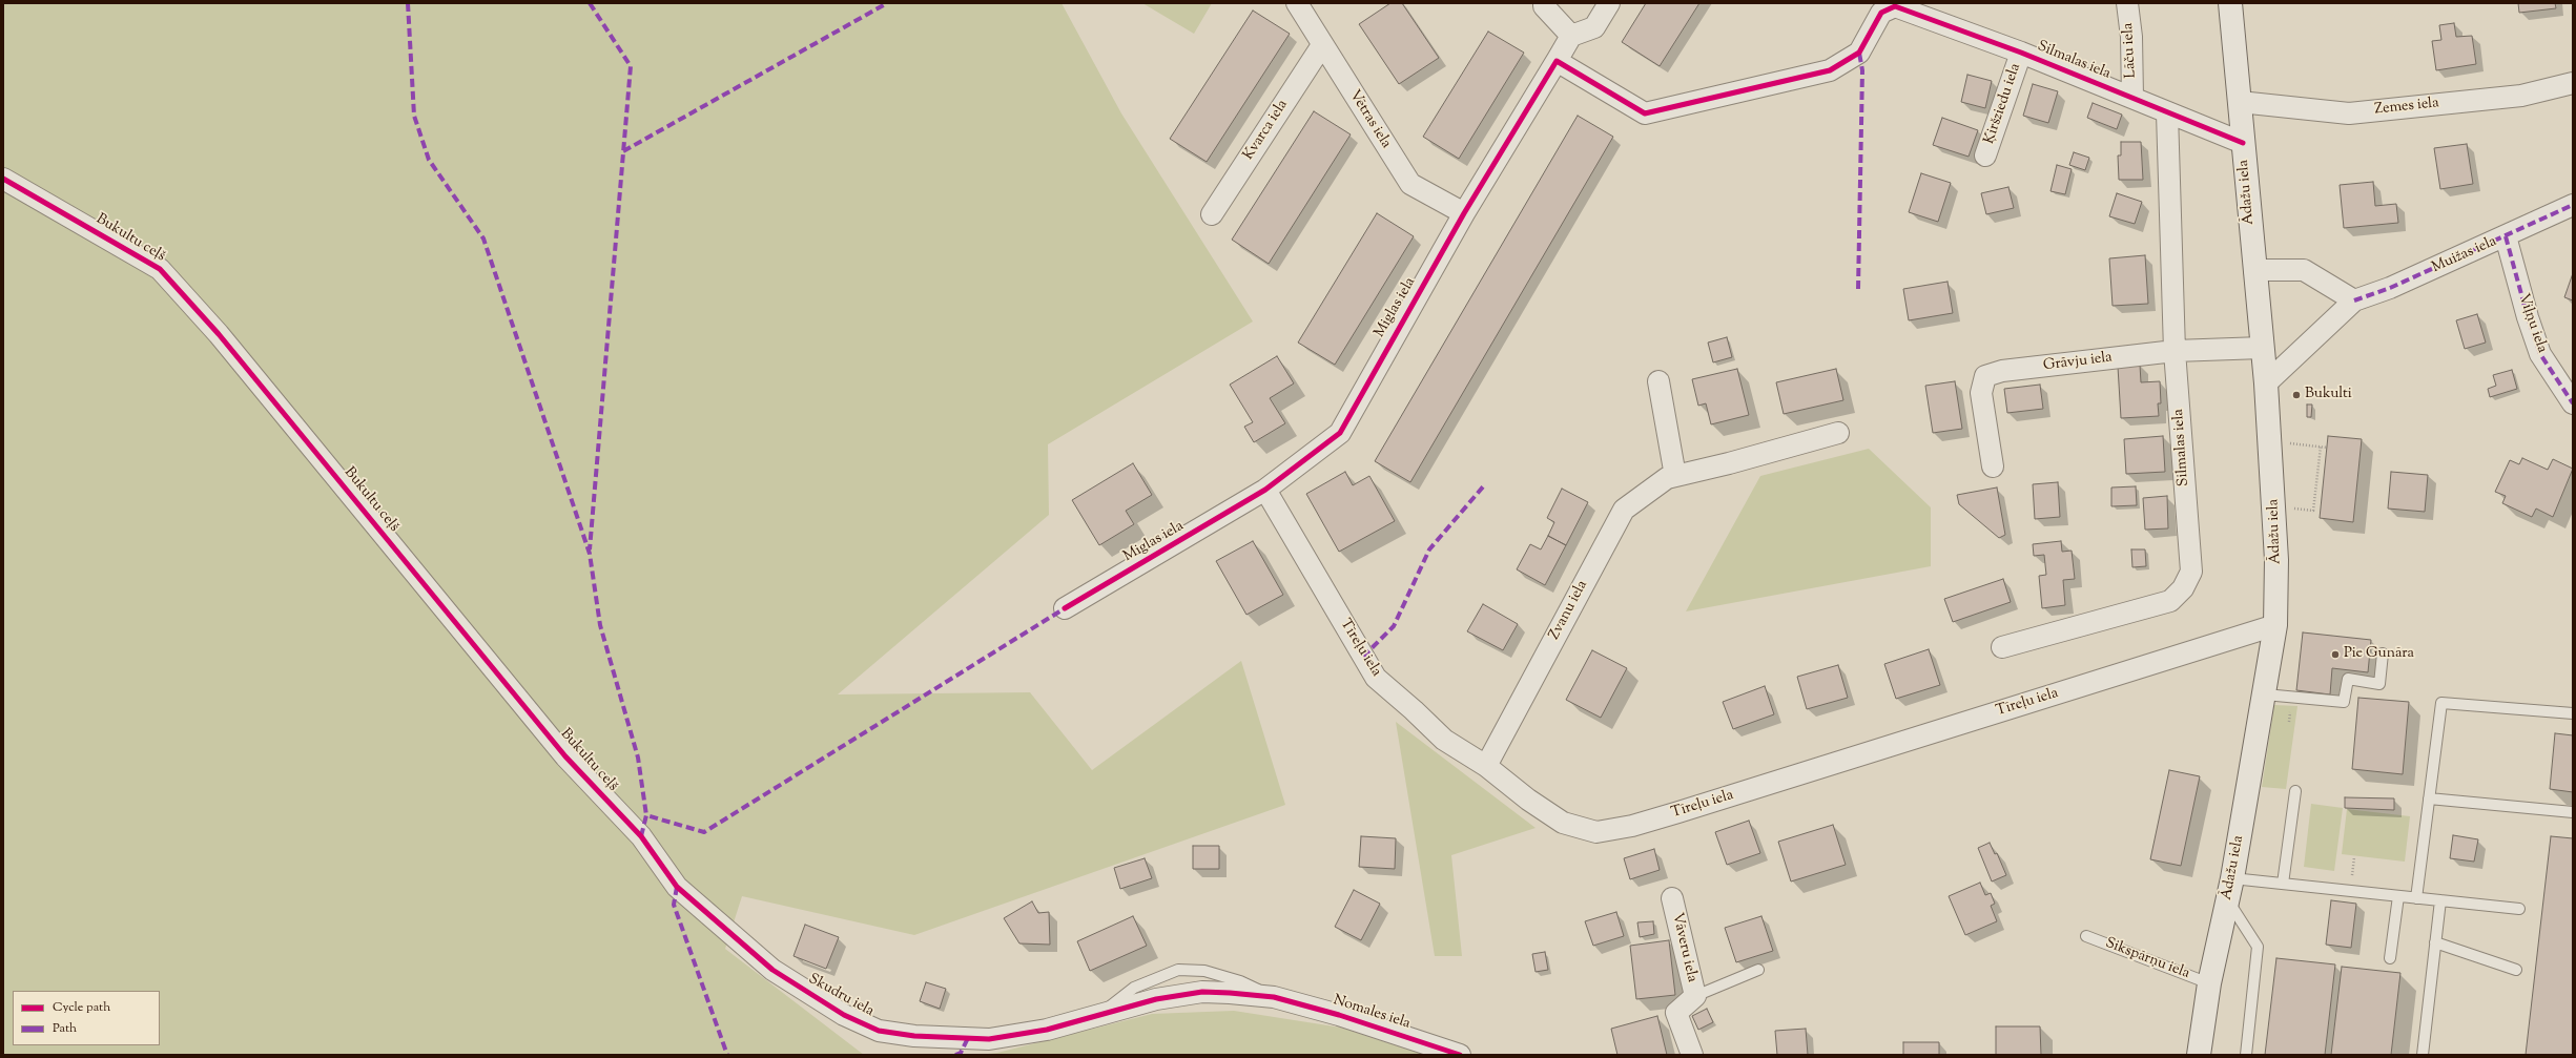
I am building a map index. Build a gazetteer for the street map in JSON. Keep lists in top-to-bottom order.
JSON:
{
  "streets": {
    "street": [
      "Lāču iela",
      "Silmalas iela",
      "Ķiršziedu iela",
      "Zemes iela",
      "Vētras iela",
      "Kvarca iela",
      "Ādažu iela",
      "Bukultu ceļš",
      "Muižas iela",
      "Miglas iela",
      "Viļņu iela",
      "Grāvju iela",
      "Zvanu iela",
      "Tīreļu iela",
      "Vāveru iela",
      "Skudru iela",
      "Nomales iela"
    ],
    "lane": ["Sikspārņu iela"]
  },
  "crossings": [
    ["Lāču iela", "Silmalas iela"],
    ["Silmalas iela", "Ķiršziedu iela"],
    ["Silmalas iela", "Ādažu iela"],
    ["Silmalas iela", "Miglas iela"],
    ["Silmalas iela", "Grāvju iela"],
    ["Zemes iela", "Ādažu iela"],
    ["Vētras iela", "Kvarca iela"],
    ["Vētras iela", "Miglas iela"],
    ["Ādažu iela", "Muižas iela"],
    ["Ādažu iela", "Grāvju iela"],
    ["Ādažu iela", "Tīreļu iela"],
    ["Ādažu iela", "Sikspārņu iela"],
    ["Bukultu ceļš", "Skudru iela"],
    ["Muižas iela", "Viļņu iela"],
    ["Miglas iela", "Tīreļu iela"],
    ["Zvanu iela", "Tīreļu iela"],
    ["Skudru iela", "Nomales iela"]
  ],
  "places": ["Bukulti", "Pie Gunāra"],
  "legend": ["Cycle path", "Path"]
}
